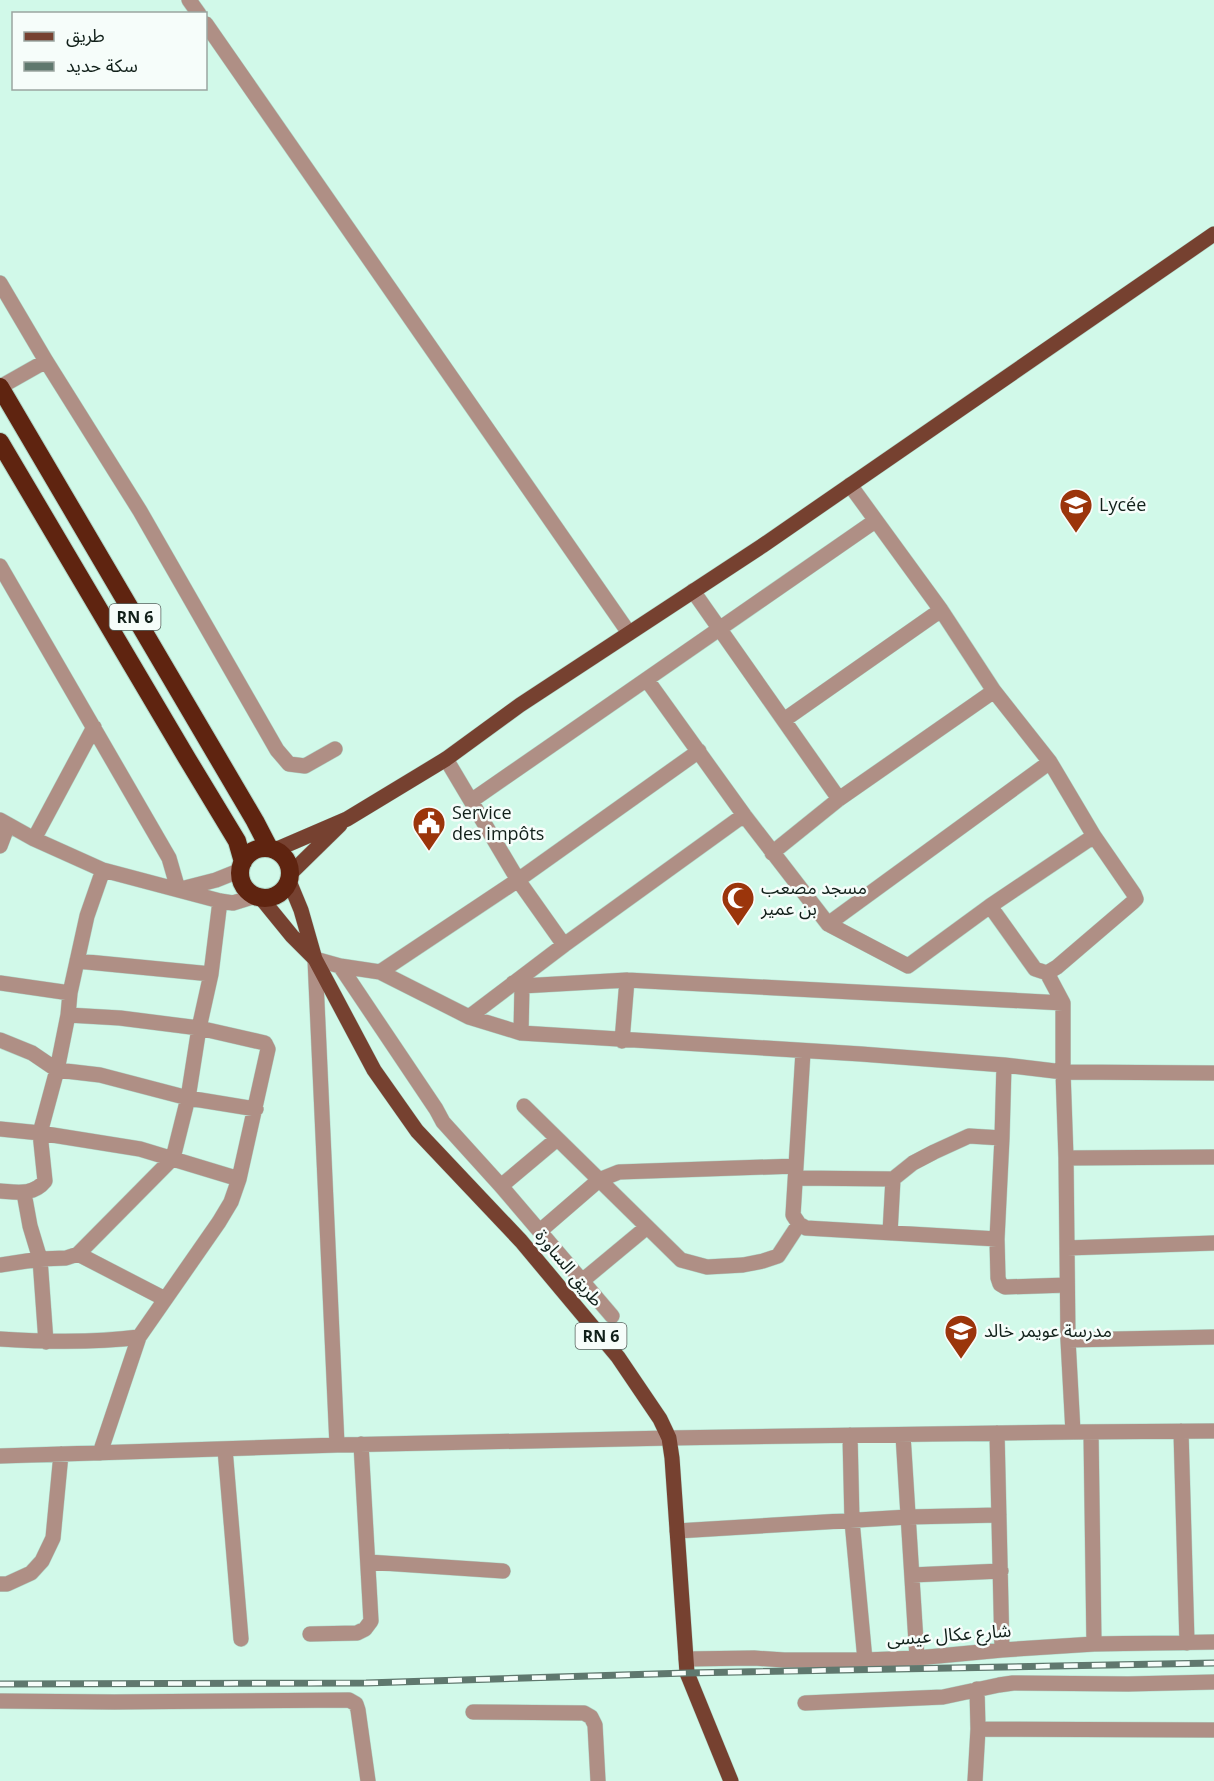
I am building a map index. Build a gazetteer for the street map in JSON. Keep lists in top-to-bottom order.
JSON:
{
  "streets": {
    "highway": ["RN 6"],
    "main road": ["طريق الساورة"],
    "street": ["شارع عكال عيسى"]
  },
  "crossings": [
    ["RN 6", "طريق الساورة"],
    ["طريق الساورة", "شارع عكال عيسى"]
  ],
  "places": {
    "school or university": ["Lycée", "مدرسة عويمر خالد"],
    "public building": ["Service des impôts"],
    "mosque": ["مسجد مصعب بن عمير"]
  },
  "legend": ["طريق", "سكة حديد"]
}
